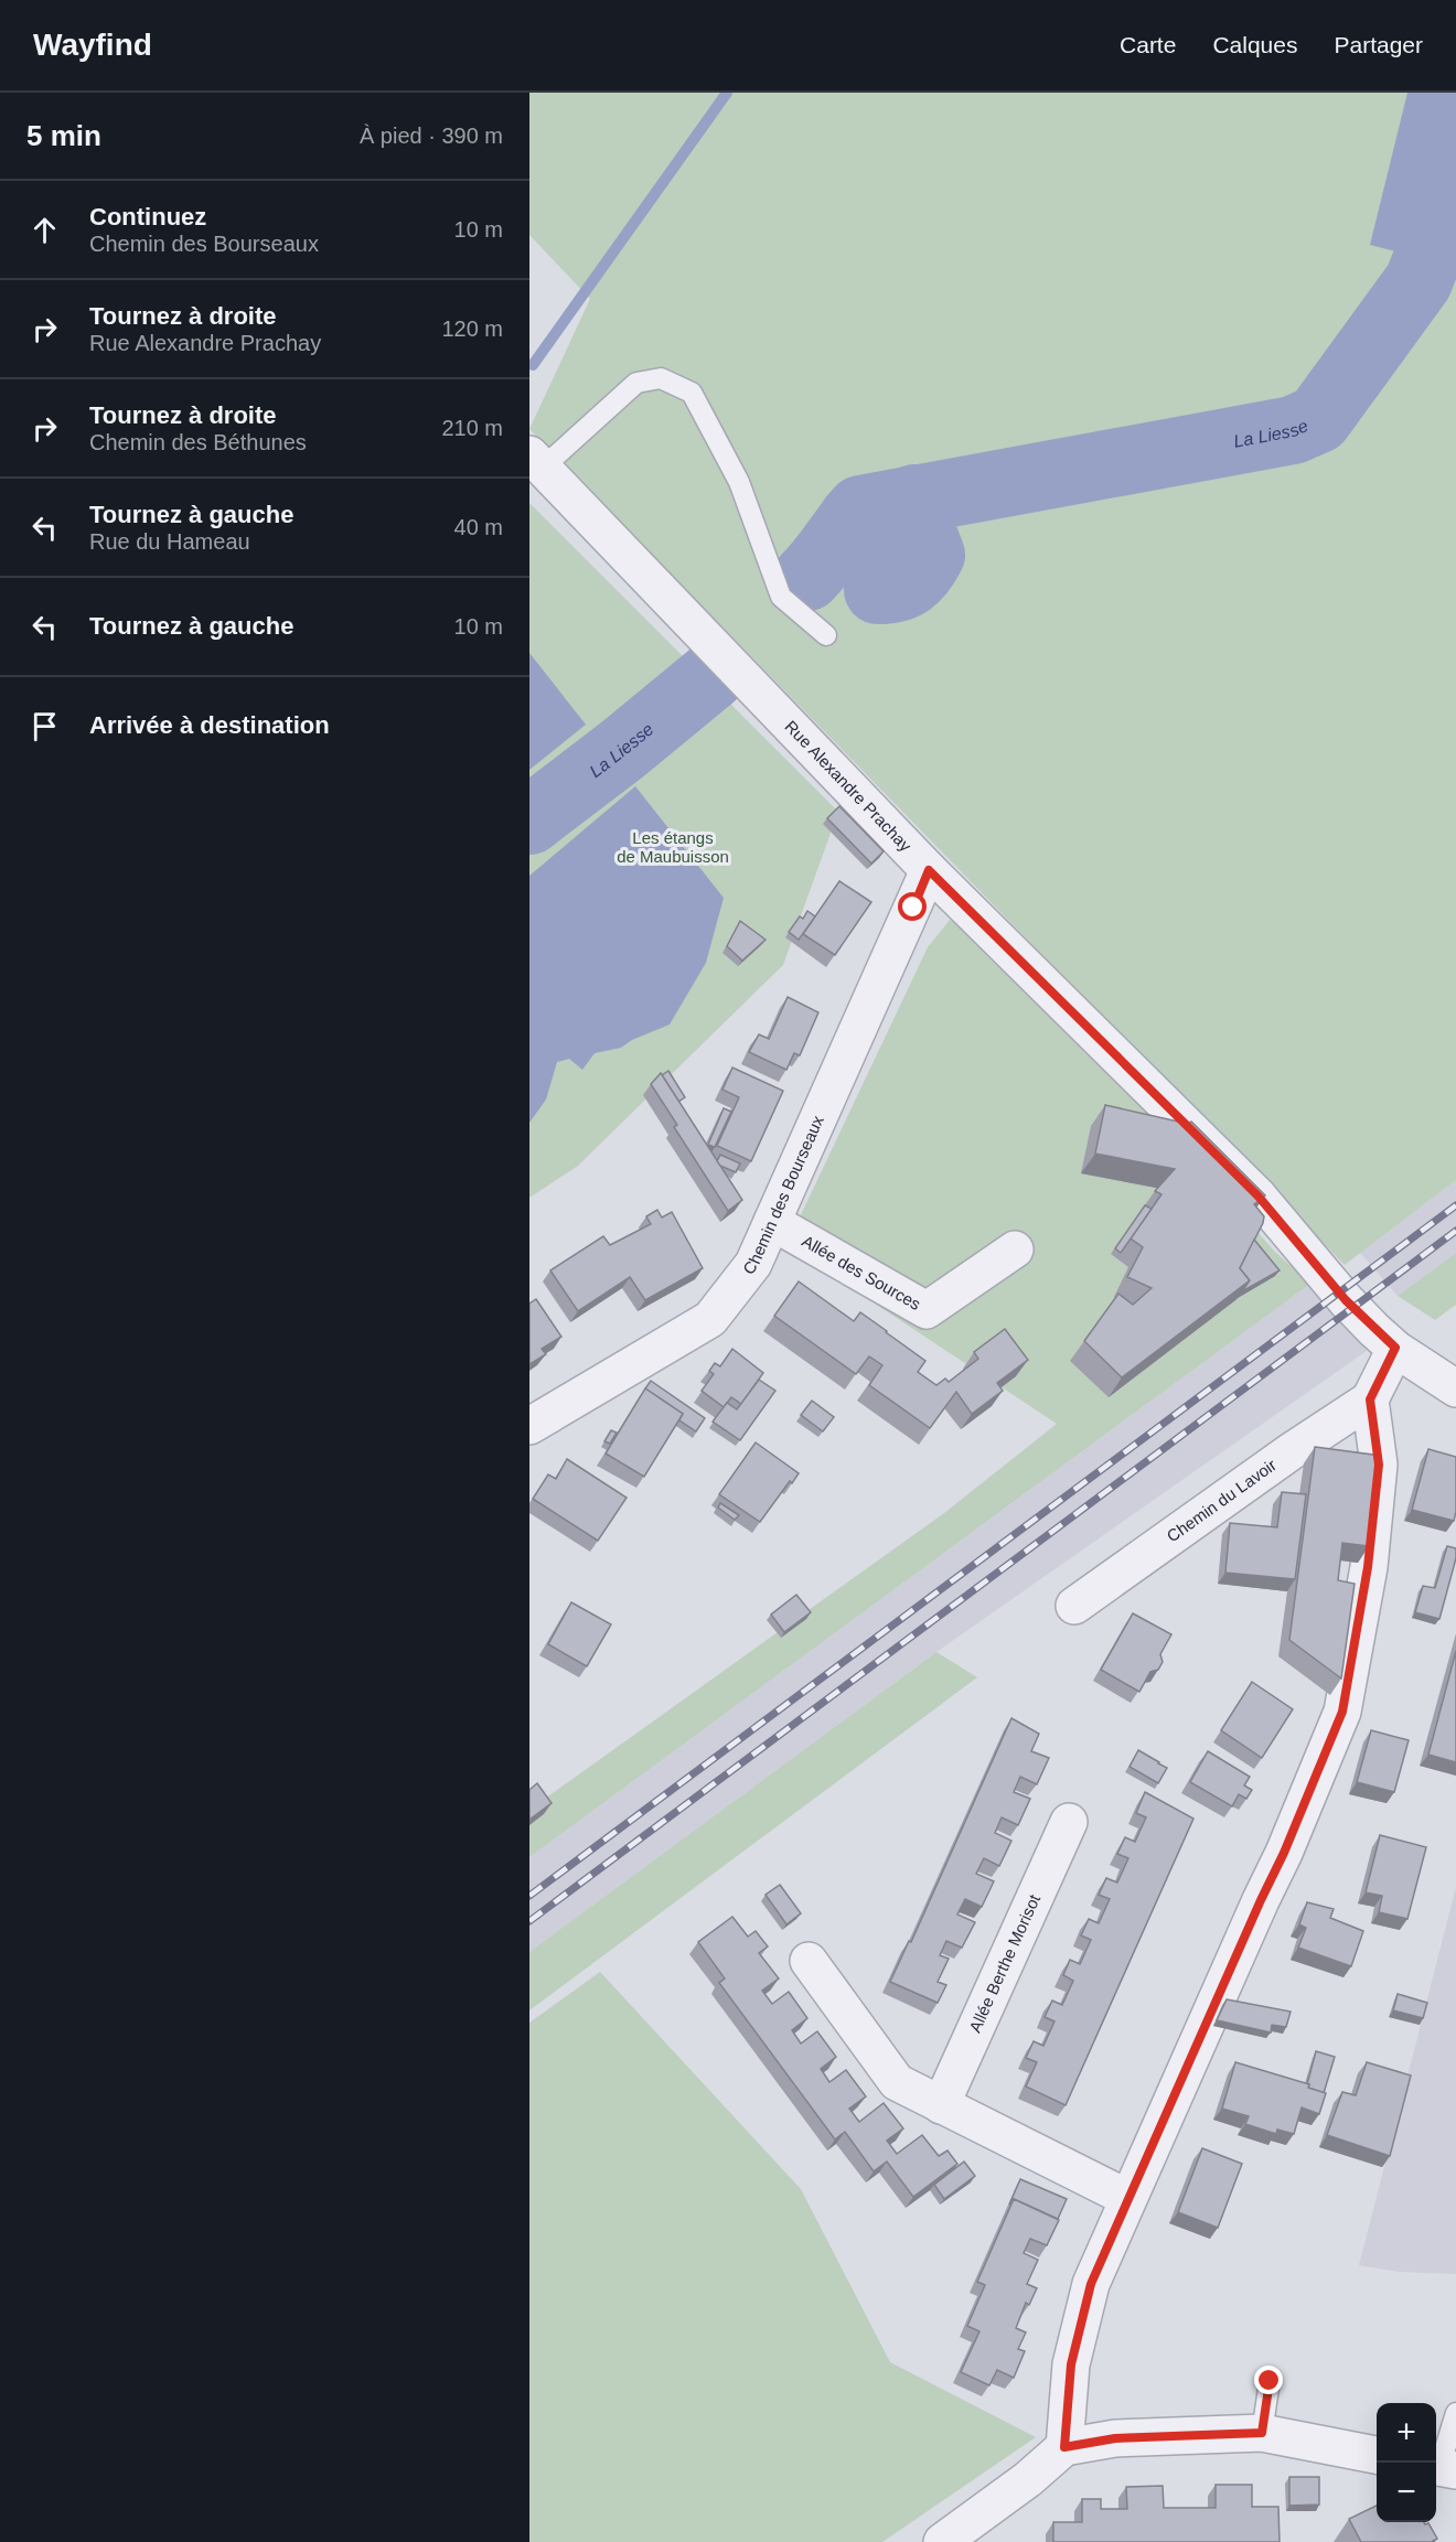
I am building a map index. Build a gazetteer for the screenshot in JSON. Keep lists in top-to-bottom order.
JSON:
{
  "streets": {
    "street": [
      "Rue Alexandre Prachay",
      "Chemin des Bourseaux",
      "Allée des Sources",
      "Chemin du Lavoir",
      "Allée Berthe Morisot"
    ]
  },
  "crossings": [
    ["Rue Alexandre Prachay", "Chemin des Bourseaux"],
    ["Chemin des Bourseaux", "Allée des Sources"]
  ],
  "water": ["La Liesse"],
  "parks": ["Les étangs de Maubuisson"],
  "page": {
    "header": "Wayfind",
    "nav": ["Carte", "Calques", "Partager"],
    "heading": ["5 min", "À pied · 390 m"],
    "list": [
      ["Continuez", "Chemin des Bourseaux", "10 m"],
      ["Tournez à droite", "Rue Alexandre Prachay", "120 m"],
      ["Tournez à droite", "Chemin des Béthunes", "210 m"],
      ["Tournez à gauche", "Rue du Hameau", "40 m"],
      ["Tournez à gauche", "10 m"],
      "Arrivée à destination"
    ],
    "map_buttons": ["+", "−"]
  }
}
